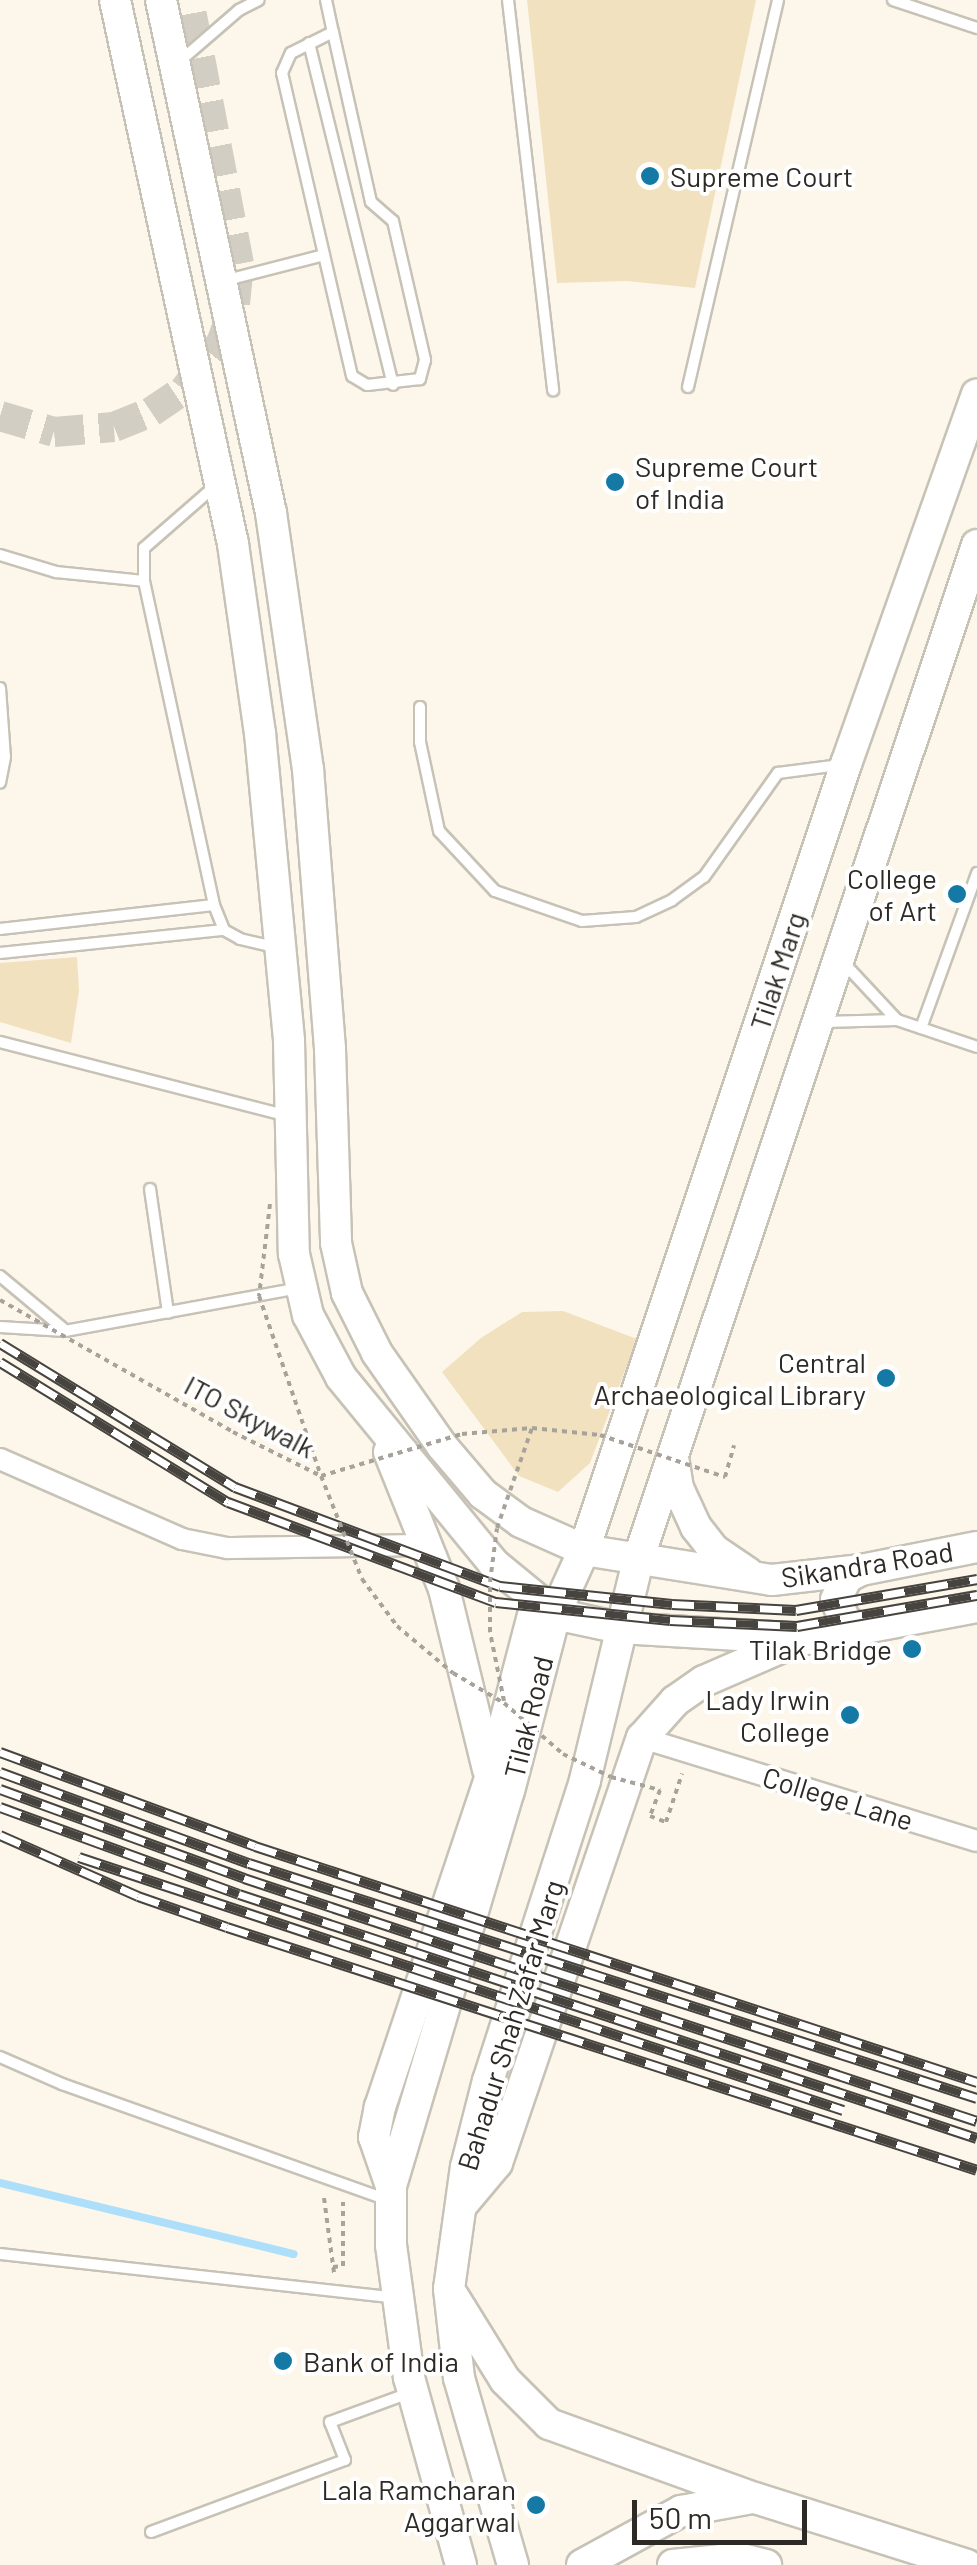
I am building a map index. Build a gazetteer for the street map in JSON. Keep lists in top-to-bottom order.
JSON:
{
  "streets": {
    "main road": [
      "Tilak Marg",
      "Sikandra Road",
      "Tilak Road",
      "Bahadur Shah Zafar Marg"
    ],
    "street": ["College Lane"],
    "path": ["ITO Skywalk"]
  },
  "crossings": [
    ["Tilak Marg", "Sikandra Road"],
    ["Tilak Marg", "Tilak Road"],
    ["ITO Skywalk", "College Lane"]
  ],
  "places": [
    "Supreme Court",
    "Supreme Court of India",
    "College of Art",
    "Central Archaeological Library",
    "Tilak Bridge",
    "Lady Irwin College",
    "Bank of India",
    "Lala Ramcharan Aggarwal"
  ],
  "scale_bar": "50 m"
}
